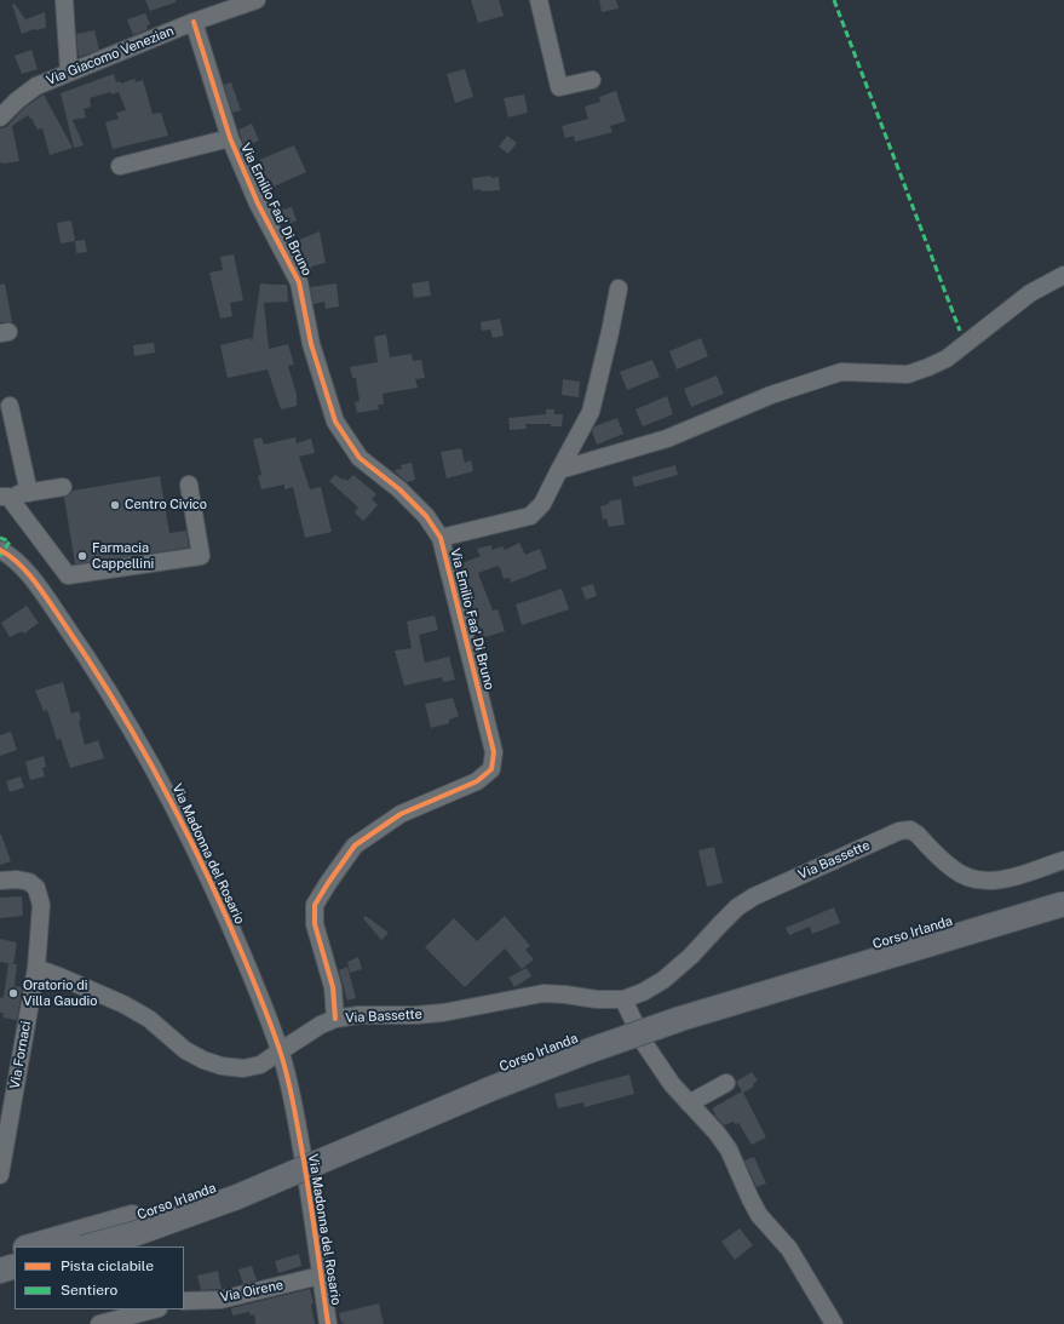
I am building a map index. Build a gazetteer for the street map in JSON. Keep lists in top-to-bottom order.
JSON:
{
  "streets": {
    "highway": ["Corso Irlanda"],
    "street": [
      "Via Giacomo Venezian",
      "Via Emilio Faa' Di Bruno",
      "Via Madonna del Rosario",
      "Via Bassette",
      "Via Fornaci",
      "Via Oirene"
    ]
  },
  "crossings": [
    ["Via Giacomo Venezian", "Via Emilio Faa' Di Bruno"],
    ["Via Emilio Faa' Di Bruno", "Via Bassette"],
    ["Via Madonna del Rosario", "Via Bassette"],
    ["Via Madonna del Rosario", "Via Oirene"],
    ["Via Bassette", "Via Fornaci"]
  ],
  "places": ["Centro Civico", "Farmacia Cappellini", "Oratorio di Villa Gaudio"],
  "legend": ["Pista ciclabile", "Sentiero"]
}
